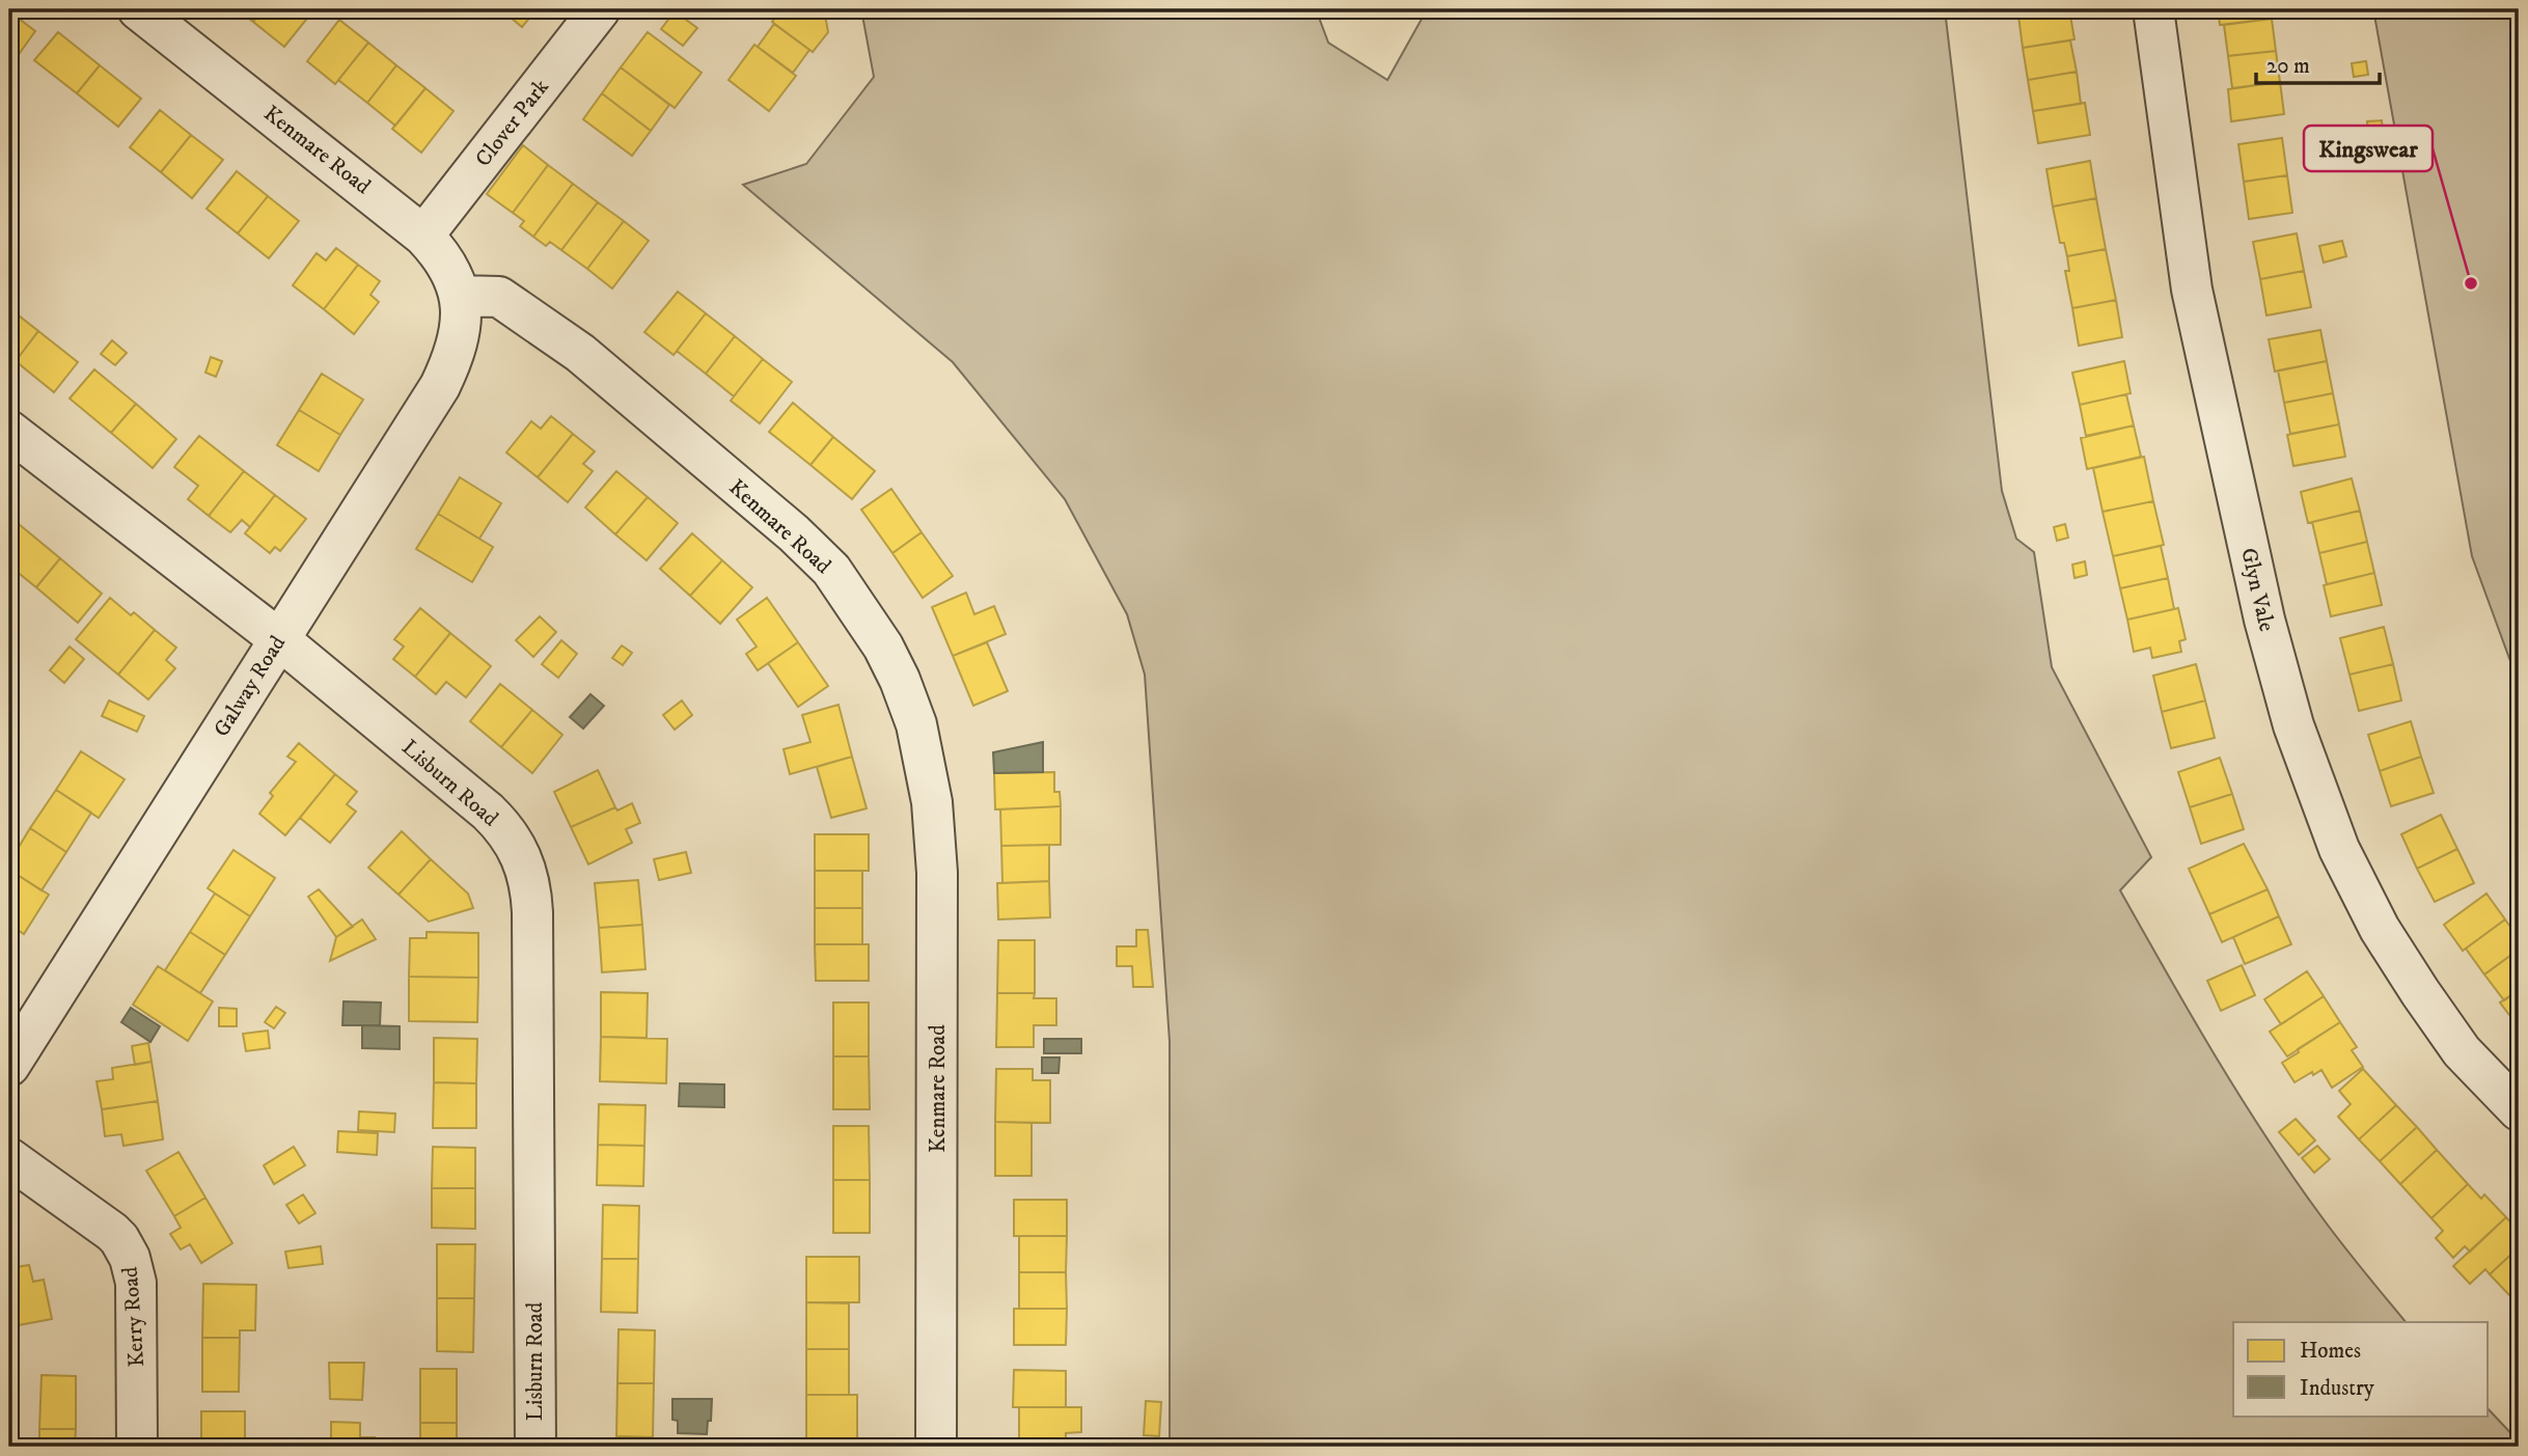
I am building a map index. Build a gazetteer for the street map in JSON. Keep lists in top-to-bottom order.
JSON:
{
  "streets": {
    "street": [
      "Clover Park",
      "Kenmare Road",
      "Glyn Vale",
      "Galway Road",
      "Lisburn Road",
      "Kerry Road"
    ]
  },
  "crossings": [
    ["Clover Park", "Kenmare Road"],
    ["Kenmare Road", "Galway Road"],
    ["Galway Road", "Lisburn Road"]
  ],
  "places": ["Kingswear"],
  "legend": ["Homes", "Industry"],
  "scale_bar": "20 m"
}
